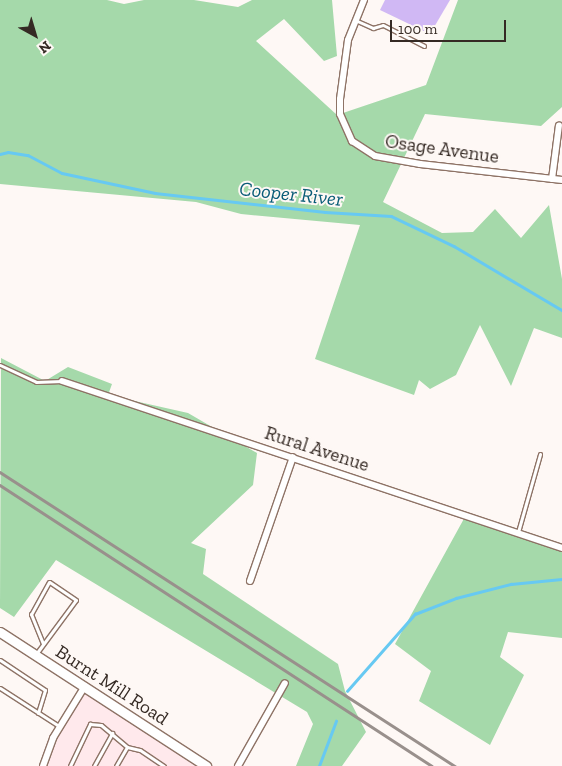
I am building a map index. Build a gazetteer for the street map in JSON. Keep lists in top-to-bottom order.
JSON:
{
  "streets": {
    "main road": ["Burnt Mill Road"],
    "street": ["Osage Avenue", "Rural Avenue"]
  },
  "water": ["Cooper River"],
  "scale_bar": "100 m",
  "north": "bottom right"
}
